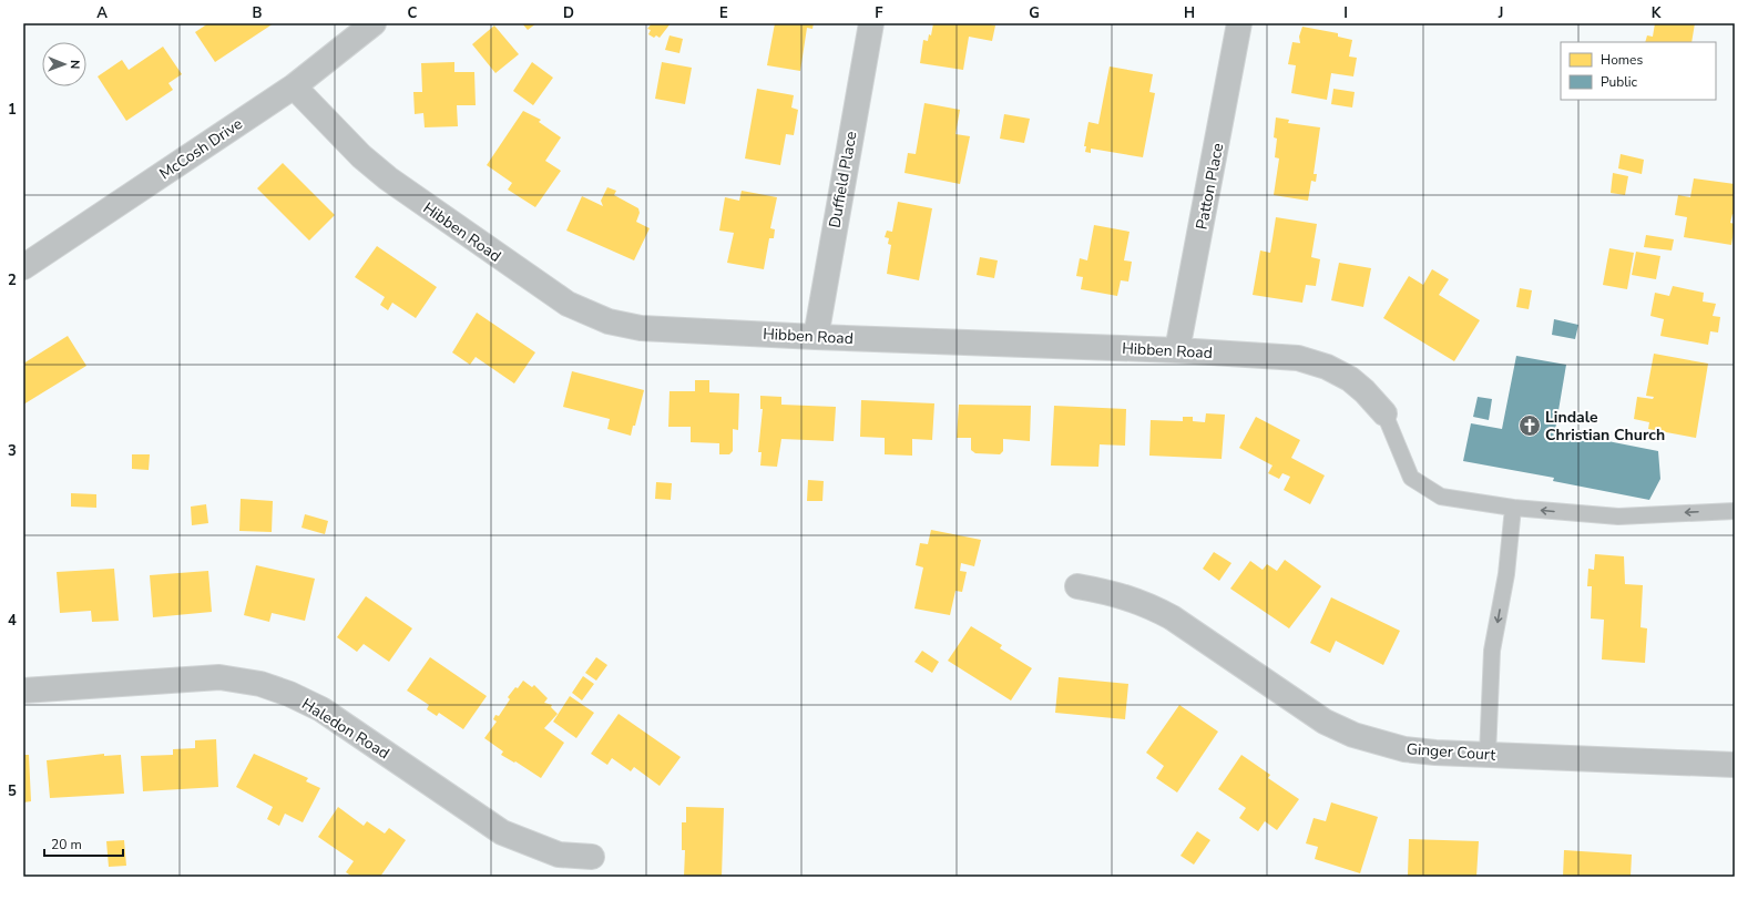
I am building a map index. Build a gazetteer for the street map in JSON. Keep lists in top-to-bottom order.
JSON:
{
  "streets": {
    "street": [
      "McCosh Drive",
      "Duffield Place",
      "Patton Place",
      "Hibben Road",
      "Haledon Road",
      "Ginger Court"
    ]
  },
  "crossings": [
    ["McCosh Drive", "Hibben Road"],
    ["Duffield Place", "Hibben Road"],
    ["Patton Place", "Hibben Road"]
  ],
  "places": {
    "church": ["Lindale Christian Church"]
  },
  "legend": ["Homes", "Public"],
  "scale_bar": "20 m",
  "north": "right",
  "grid": {
    "columns": [
      "A",
      "B",
      "C",
      "D",
      "E",
      "F",
      "G",
      "H",
      "I",
      "J",
      "K"
    ],
    "rows": [
      "1",
      "2",
      "3",
      "4",
      "5"
    ]
  }
}
